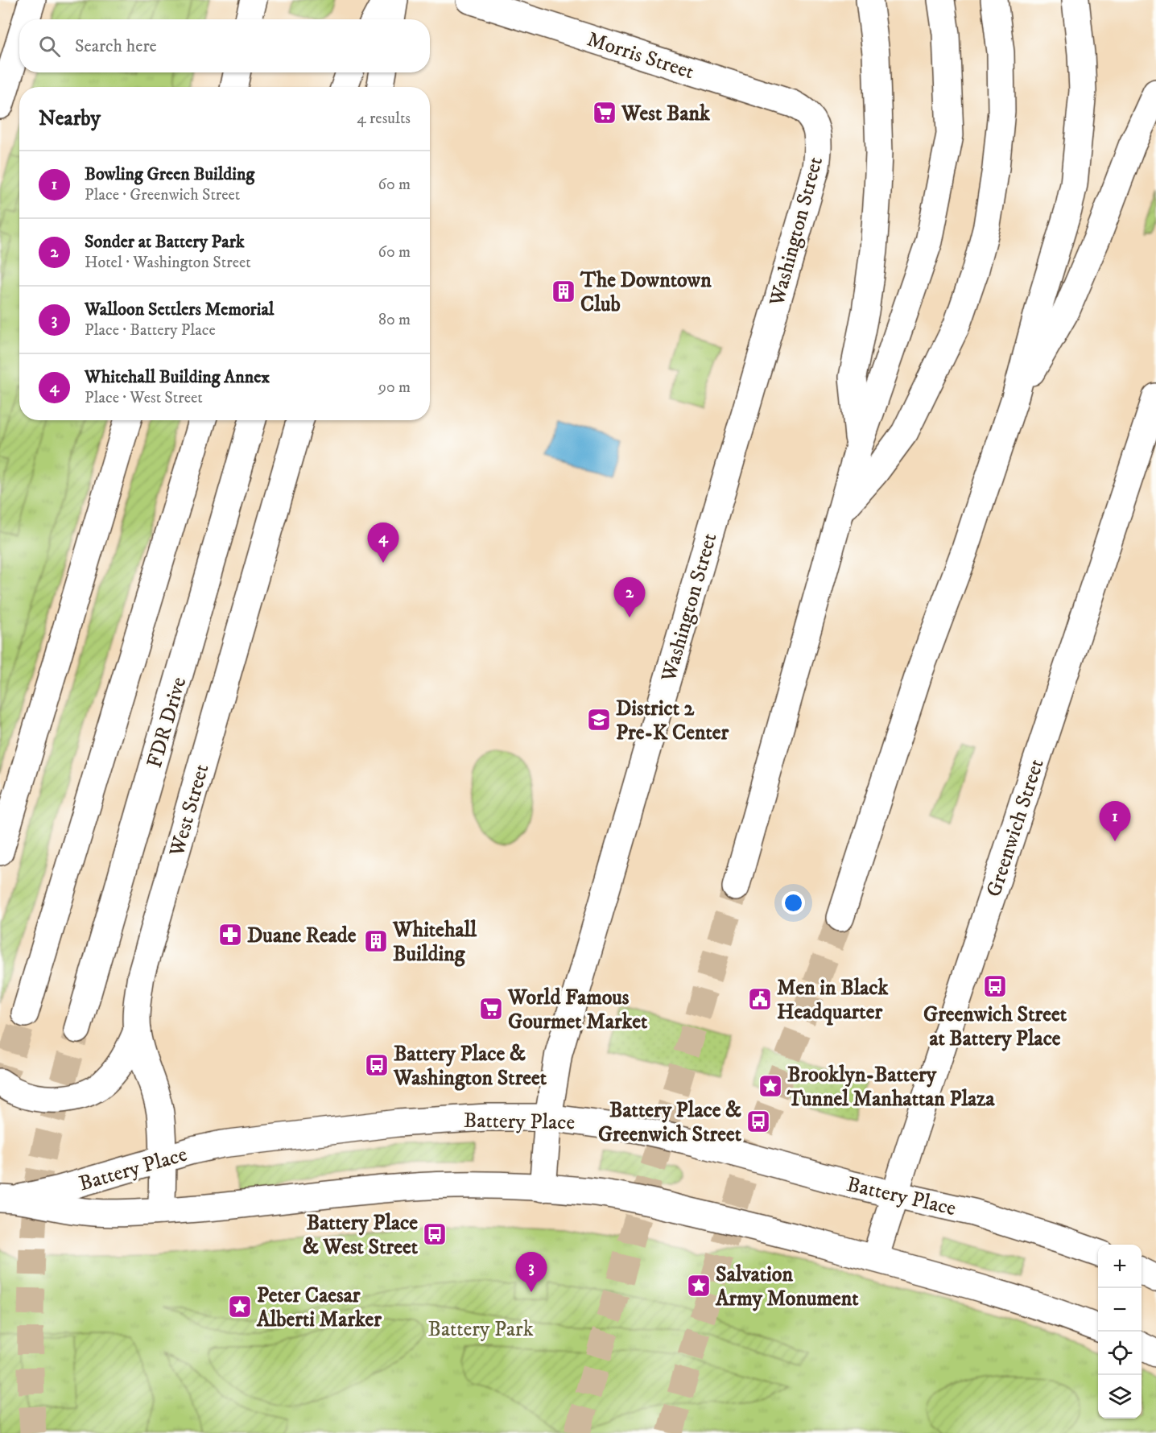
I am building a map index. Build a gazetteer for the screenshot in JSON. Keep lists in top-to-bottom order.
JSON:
{
  "streets": {
    "main road": [
      "Morris Street",
      "Washington Street",
      "FDR Drive",
      "West Street",
      "Greenwich Street",
      "Battery Place"
    ]
  },
  "crossings": [
    ["Morris Street", "Washington Street"],
    ["Washington Street", "Battery Place"],
    ["West Street", "Battery Place"],
    ["Greenwich Street", "Battery Place"]
  ],
  "parks": ["Battery Park"],
  "places": {
    "supermarket": ["West Bank", "World Famous Gourmet Market"],
    "building": ["The Downtown Club", "Whitehall Building"],
    "school or university": ["District 2 Pre-K Center"],
    "pharmacy": ["Duane Reade"],
    "bus stop": [
      "Greenwich Street at Battery Place",
      "Battery Place & Washington Street",
      "Battery Place & Greenwich Street",
      "Battery Place & West Street"
    ],
    "public building": ["Men in Black Headquarter"],
    "place": ["Brooklyn-Battery Tunnel Manhattan Plaza", "Salvation Army Monument", "Peter Caesar Alberti Marker"]
  },
  "page": {
    "search": "Search here",
    "heading": ["Nearby", "4 results"],
    "list": [
      {
        "mark": "1",
        "name": "Bowling Green Building",
        "note": "Place · Greenwich Street",
        "value": "60 m"
      },
      {
        "mark": "2",
        "name": "Sonder at Battery Park",
        "note": "Hotel · Washington Street",
        "value": "60 m"
      },
      {
        "mark": "3",
        "name": "Walloon Settlers Memorial",
        "note": "Place · Battery Place",
        "value": "80 m"
      },
      {
        "mark": "4",
        "name": "Whitehall Building Annex",
        "note": "Place · West Street",
        "value": "90 m"
      }
    ],
    "pins": [
      "4",
      "2",
      "1",
      "3"
    ],
    "map_buttons": ["+", "−"]
  }
}
